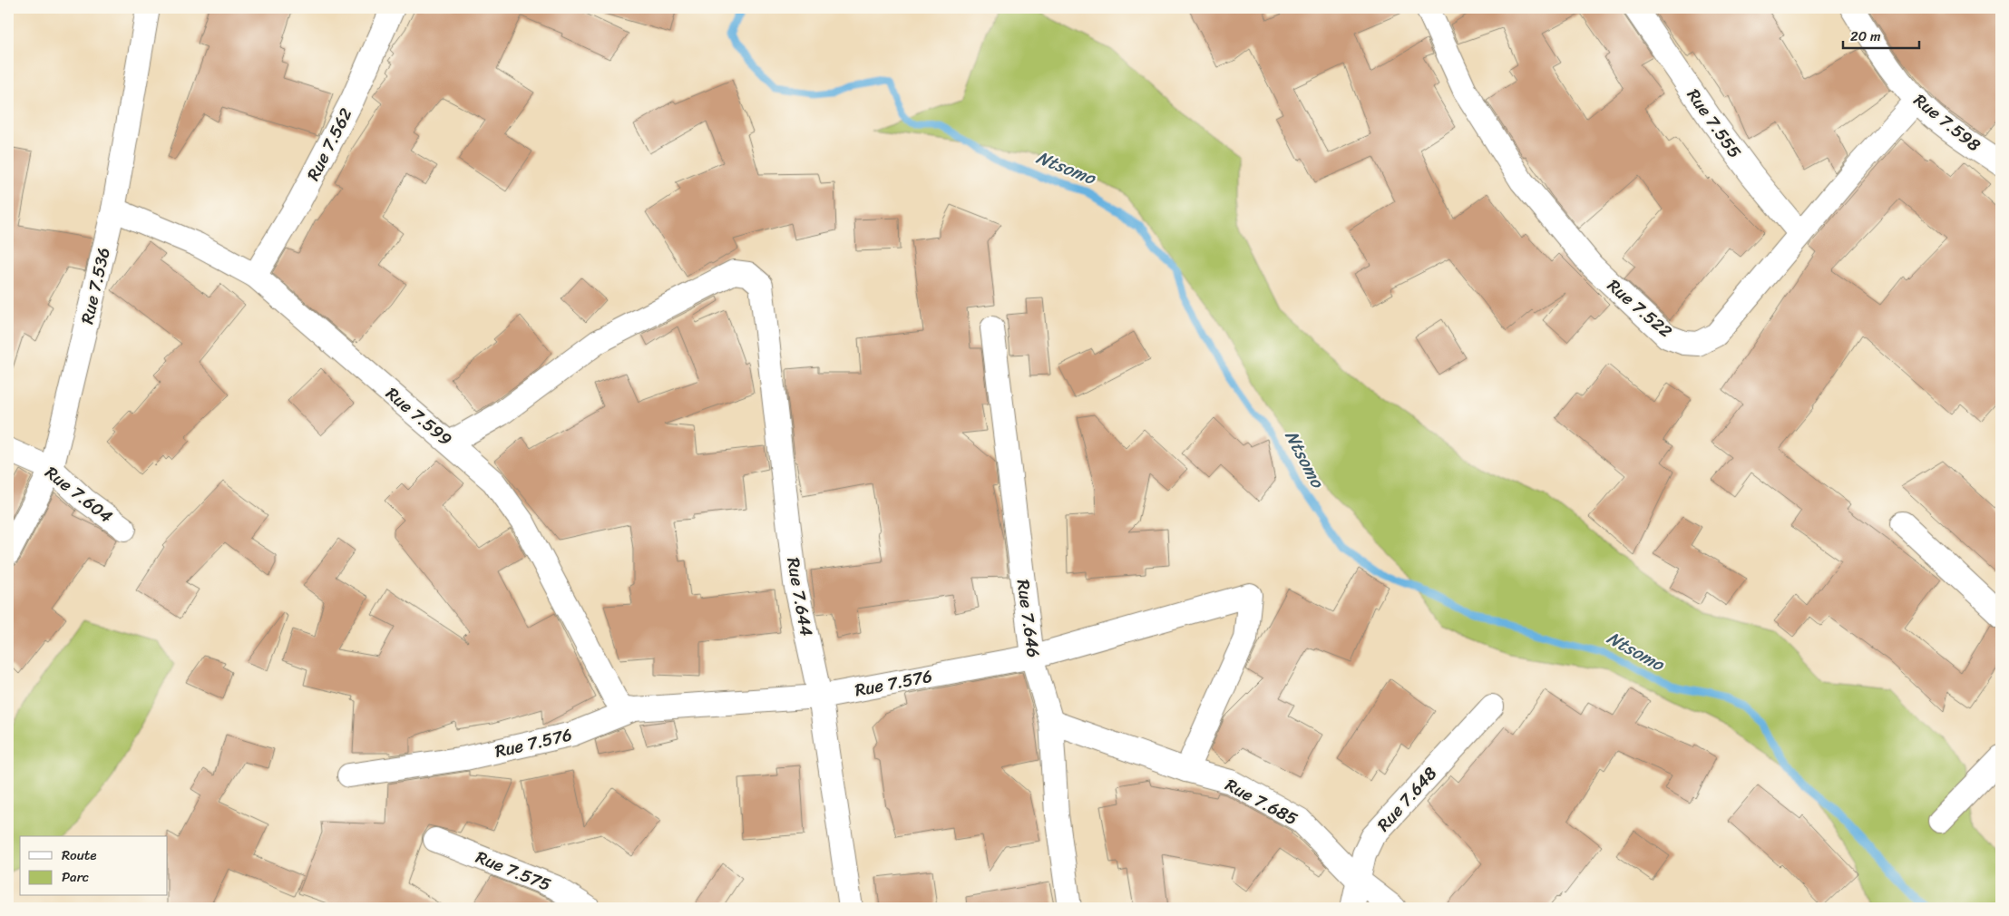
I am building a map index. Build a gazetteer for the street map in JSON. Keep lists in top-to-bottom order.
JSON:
{
  "streets": {
    "street": [
      "Rue 7.598",
      "Rue 7.555",
      "Rue 7.562",
      "Rue 7.536",
      "Rue 7.522",
      "Rue 7.599",
      "Rue 7.604",
      "Rue 7.644",
      "Rue 7.646",
      "Rue 7.576",
      "Rue 7.648",
      "Rue 7.685",
      "Rue 7.575"
    ]
  },
  "crossings": [
    ["Rue 7.598", "Rue 7.522"],
    ["Rue 7.555", "Rue 7.522"],
    ["Rue 7.562", "Rue 7.599"],
    ["Rue 7.536", "Rue 7.599"],
    ["Rue 7.536", "Rue 7.604"],
    ["Rue 7.599", "Rue 7.644"],
    ["Rue 7.599", "Rue 7.576"],
    ["Rue 7.644", "Rue 7.576"],
    ["Rue 7.646", "Rue 7.576"],
    ["Rue 7.646", "Rue 7.685"],
    ["Rue 7.576", "Rue 7.685"],
    ["Rue 7.648", "Rue 7.685"]
  ],
  "water": ["Ntsomo"],
  "legend": ["Route", "Parc"],
  "scale_bar": "20 m"
}
